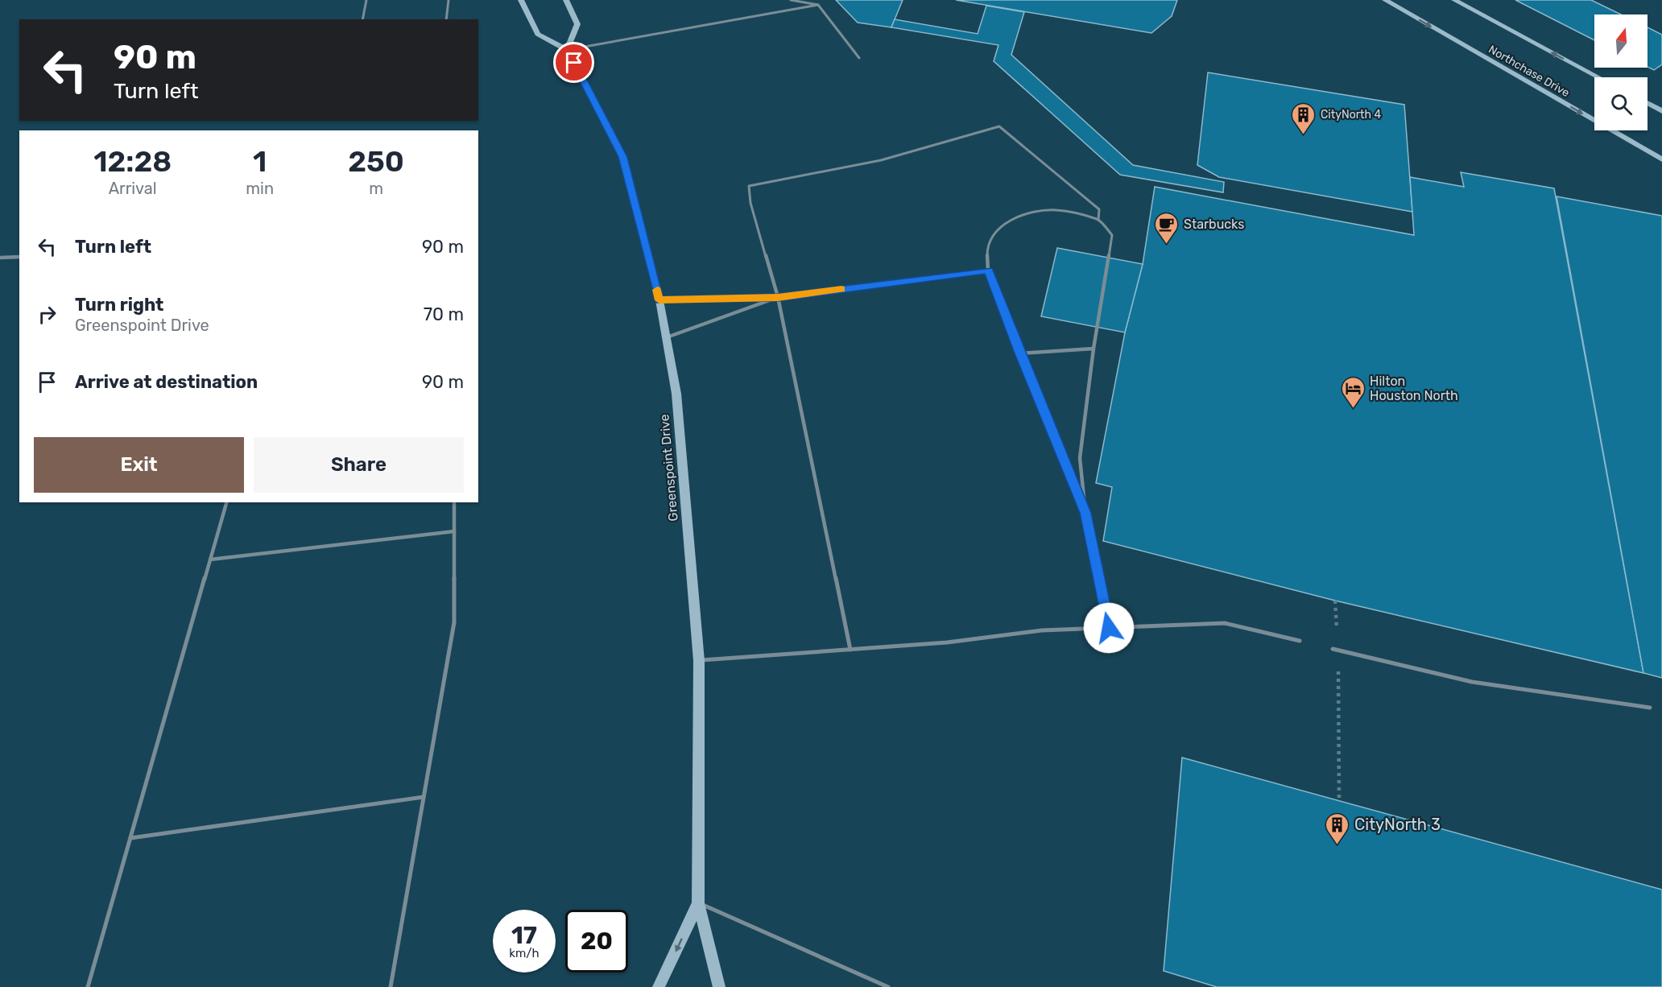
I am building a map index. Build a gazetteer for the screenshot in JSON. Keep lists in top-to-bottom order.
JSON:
{
  "streets": {
    "street": ["Northchase Drive", "Greenspoint Drive"]
  },
  "places": {
    "building": ["CityNorth 4", "CityNorth 3"],
    "cafe": ["Starbucks"],
    "hotel": ["Hilton Houston North"]
  },
  "north": "top",
  "page": {
    "turn": ["90 m", "Turn left"],
    "eta": [
      "12:28",
      "Arrival",
      "1",
      "min",
      "250",
      "m"
    ],
    "list": [
      {
        "name": "Turn left",
        "value": "90 m"
      },
      {
        "name": "Turn right",
        "note": "Greenspoint Drive",
        "value": "70 m"
      },
      {
        "name": "Arrive at destination",
        "value": "90 m"
      }
    ],
    "buttons": ["Exit", "Share"],
    "speed": "17 km/h",
    "limit": "20"
  }
}
